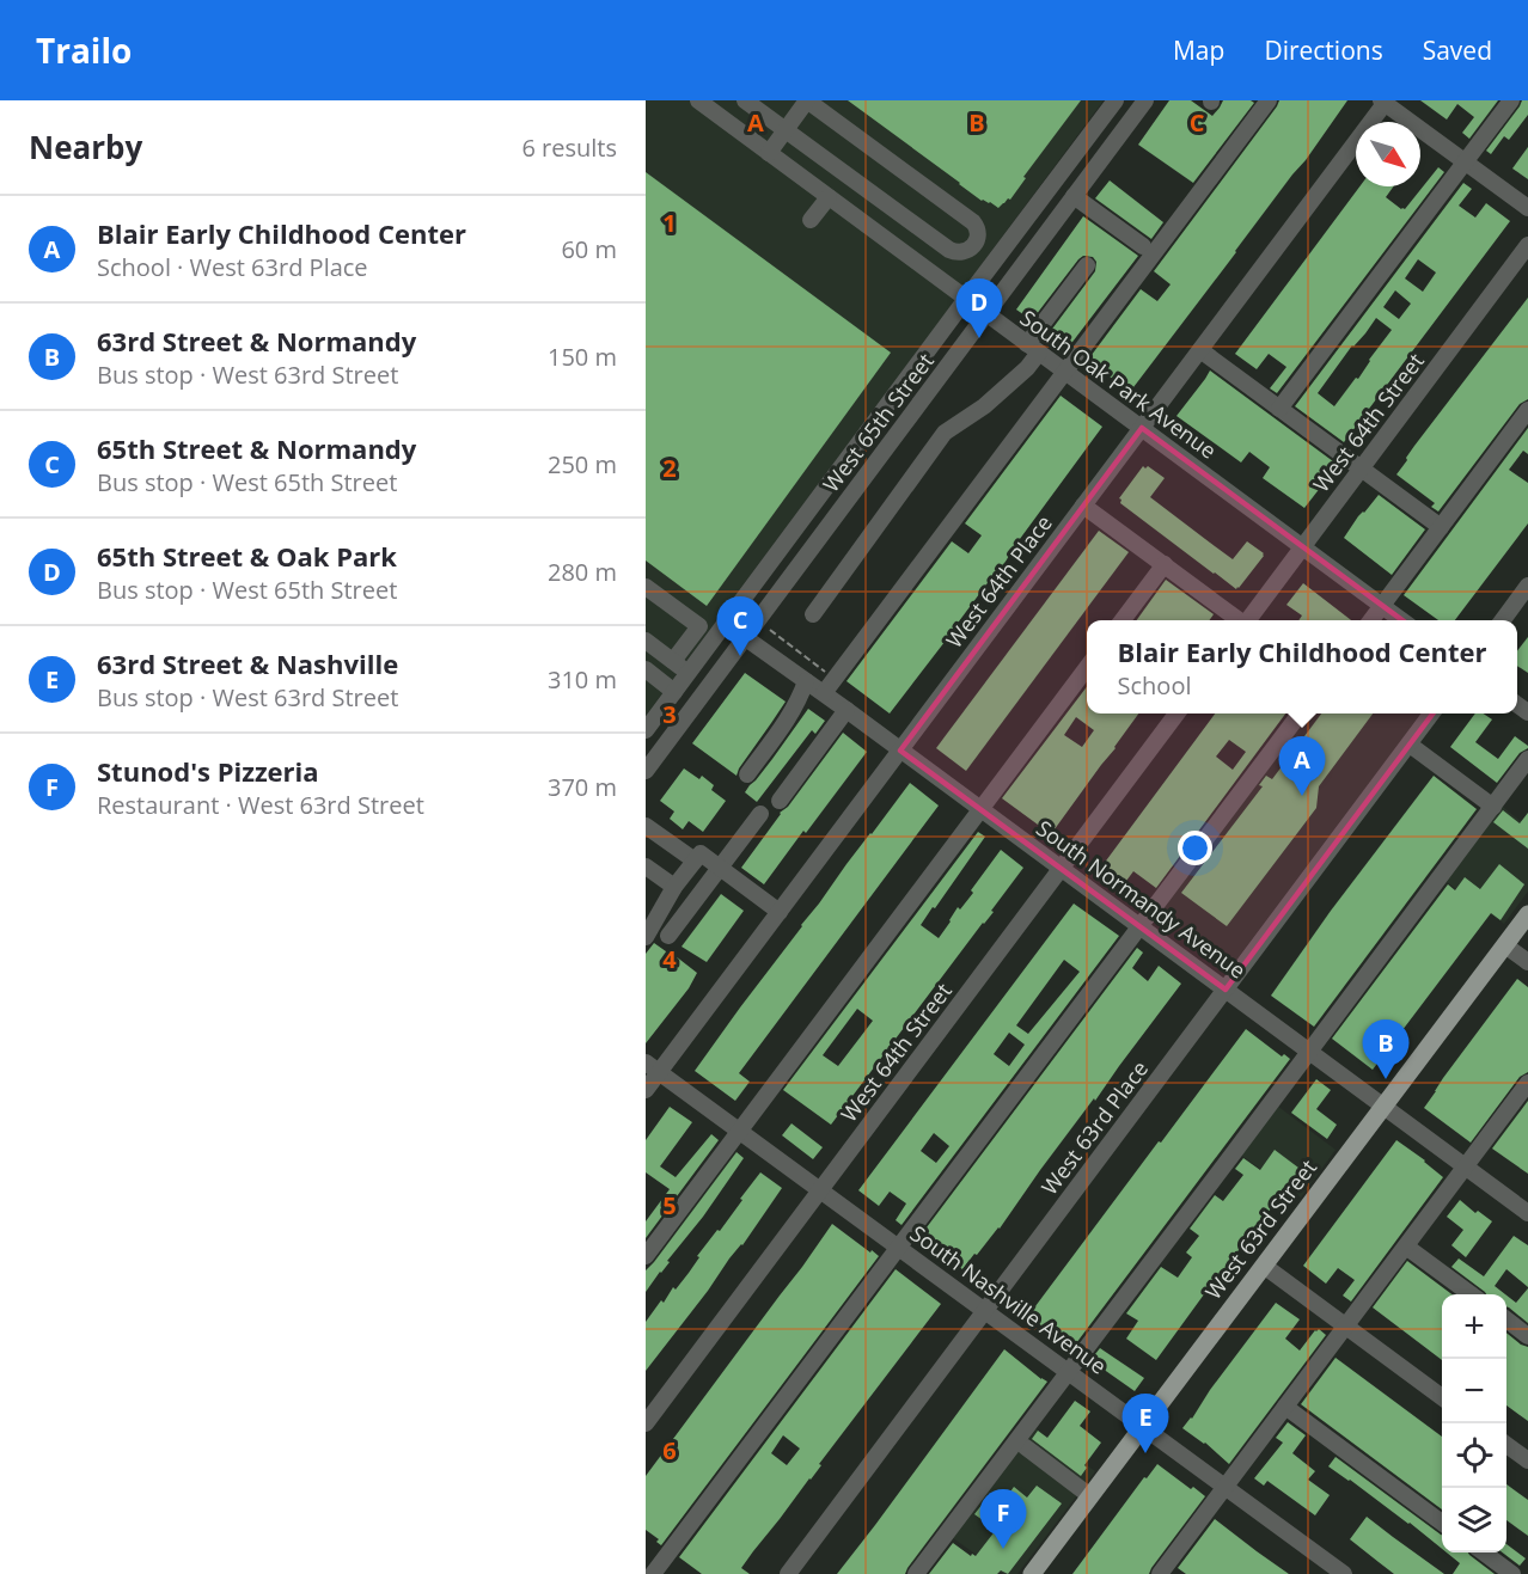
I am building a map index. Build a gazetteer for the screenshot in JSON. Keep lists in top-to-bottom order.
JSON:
{
  "streets": {
    "main road": ["West 63rd Street"],
    "street": [
      "South Oak Park Avenue",
      "West 65th Street",
      "West 64th Street",
      "West 64th Place",
      "South Normandy Avenue",
      "West 63rd Place",
      "South Nashville Avenue"
    ]
  },
  "crossings": [
    ["South Oak Park Avenue", "West 65th Street"],
    ["South Oak Park Avenue", "West 64th Street"],
    ["South Oak Park Avenue", "West 64th Place"],
    ["West 65th Street", "South Normandy Avenue"],
    ["West 64th Street", "South Normandy Avenue"],
    ["West 64th Street", "South Nashville Avenue"],
    ["West 64th Place", "South Normandy Avenue"],
    ["West 64th Place", "South Nashville Avenue"],
    ["South Normandy Avenue", "West 63rd Place"],
    ["South Normandy Avenue", "West 63rd Street"],
    ["West 63rd Place", "South Nashville Avenue"],
    ["West 63rd Street", "South Nashville Avenue"]
  ],
  "north": "bottom right",
  "page": {
    "header": "Trailo",
    "nav": ["Map", "Directions", "Saved"],
    "heading": ["Nearby", "6 results"],
    "list": [
      {
        "mark": "A",
        "name": "Blair Early Childhood Center",
        "note": "School · West 63rd Place",
        "value": "60 m"
      },
      {
        "mark": "B",
        "name": "63rd Street & Normandy",
        "note": "Bus stop · West 63rd Street",
        "value": "150 m"
      },
      {
        "mark": "C",
        "name": "65th Street & Normandy",
        "note": "Bus stop · West 65th Street",
        "value": "250 m"
      },
      {
        "mark": "D",
        "name": "65th Street & Oak Park",
        "note": "Bus stop · West 65th Street",
        "value": "280 m"
      },
      {
        "mark": "E",
        "name": "63rd Street & Nashville",
        "note": "Bus stop · West 63rd Street",
        "value": "310 m"
      },
      {
        "mark": "F",
        "name": "Stunod's Pizzeria",
        "note": "Restaurant · West 63rd Street",
        "value": "370 m"
      }
    ],
    "pins": [
      "D",
      "C",
      "A",
      "B",
      "E",
      "F"
    ],
    "popup": ["Blair Early Childhood Center", "School"],
    "map_buttons": ["+", "−"]
  },
  "grid": {
    "columns": ["A", "B", "C"],
    "rows": [
      "1",
      "2",
      "3",
      "4",
      "5",
      "6"
    ]
  }
}
